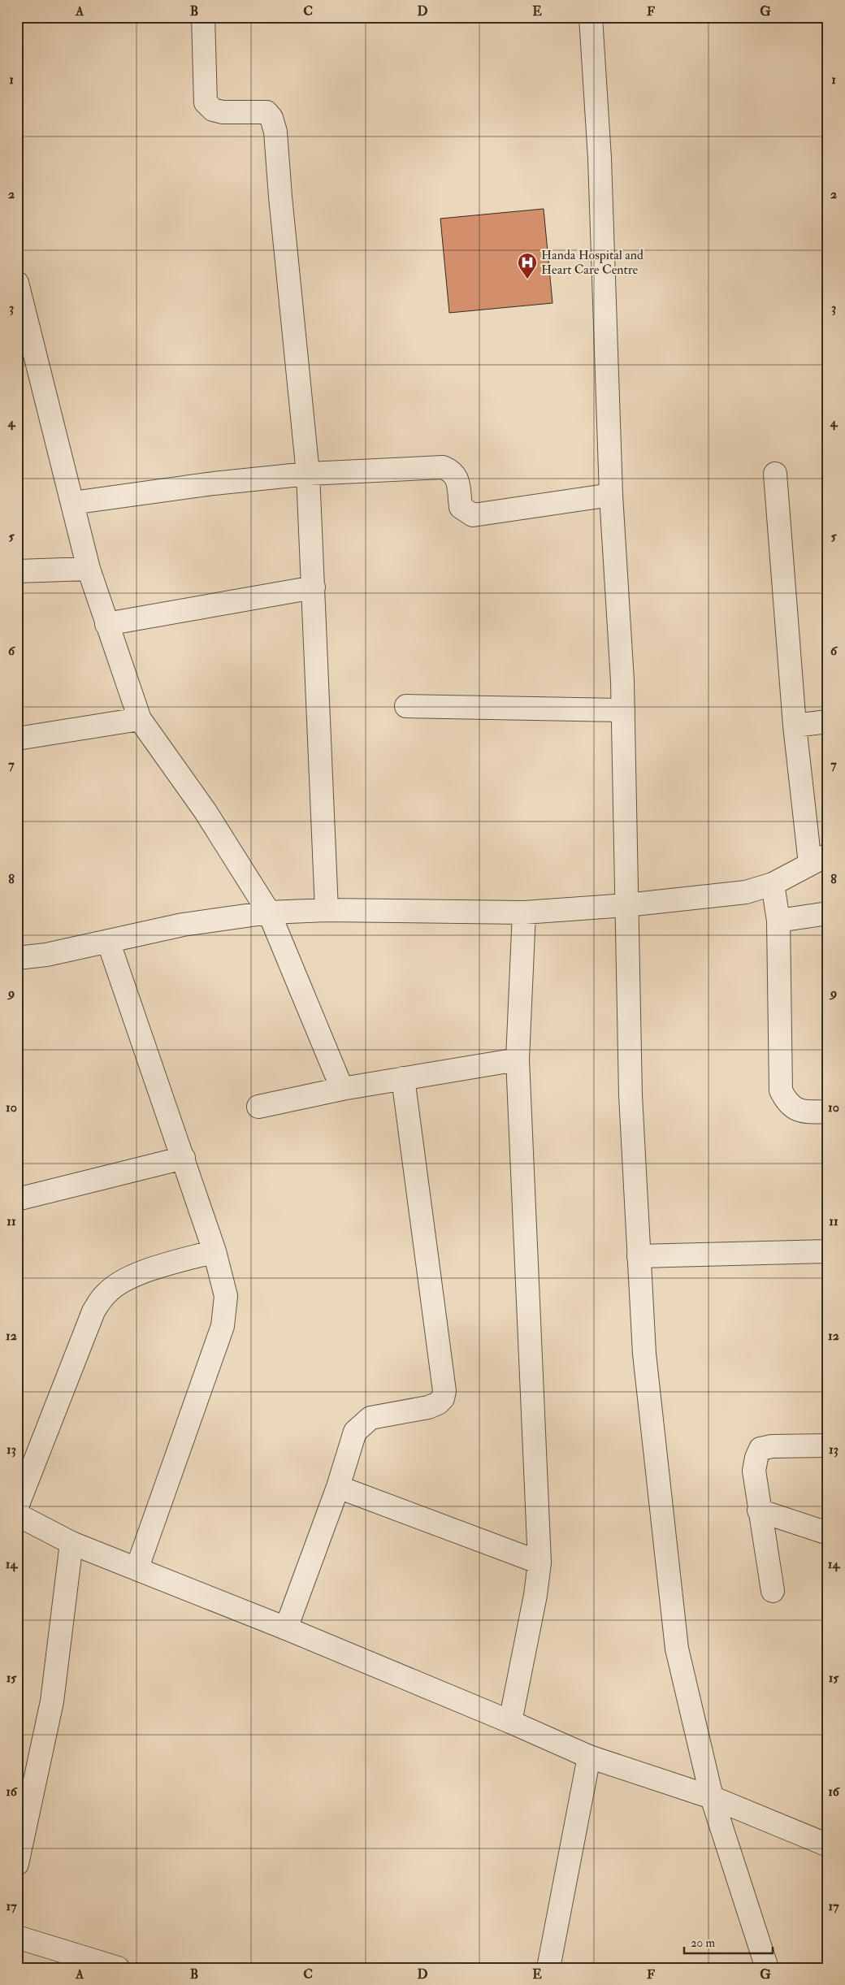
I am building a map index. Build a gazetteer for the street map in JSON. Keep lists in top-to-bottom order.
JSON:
{
  "places": {
    "hospital": ["Handa Hospital and Heart Care Centre"]
  },
  "scale_bar": "20 m",
  "grid": {
    "columns": [
      "A",
      "B",
      "C",
      "D",
      "E",
      "F",
      "G"
    ],
    "rows": [
      "1",
      "2",
      "3",
      "4",
      "5",
      "6",
      "7",
      "8",
      "9",
      "10",
      "11",
      "12",
      "13",
      "14",
      "15",
      "16",
      "17"
    ]
  }
}
